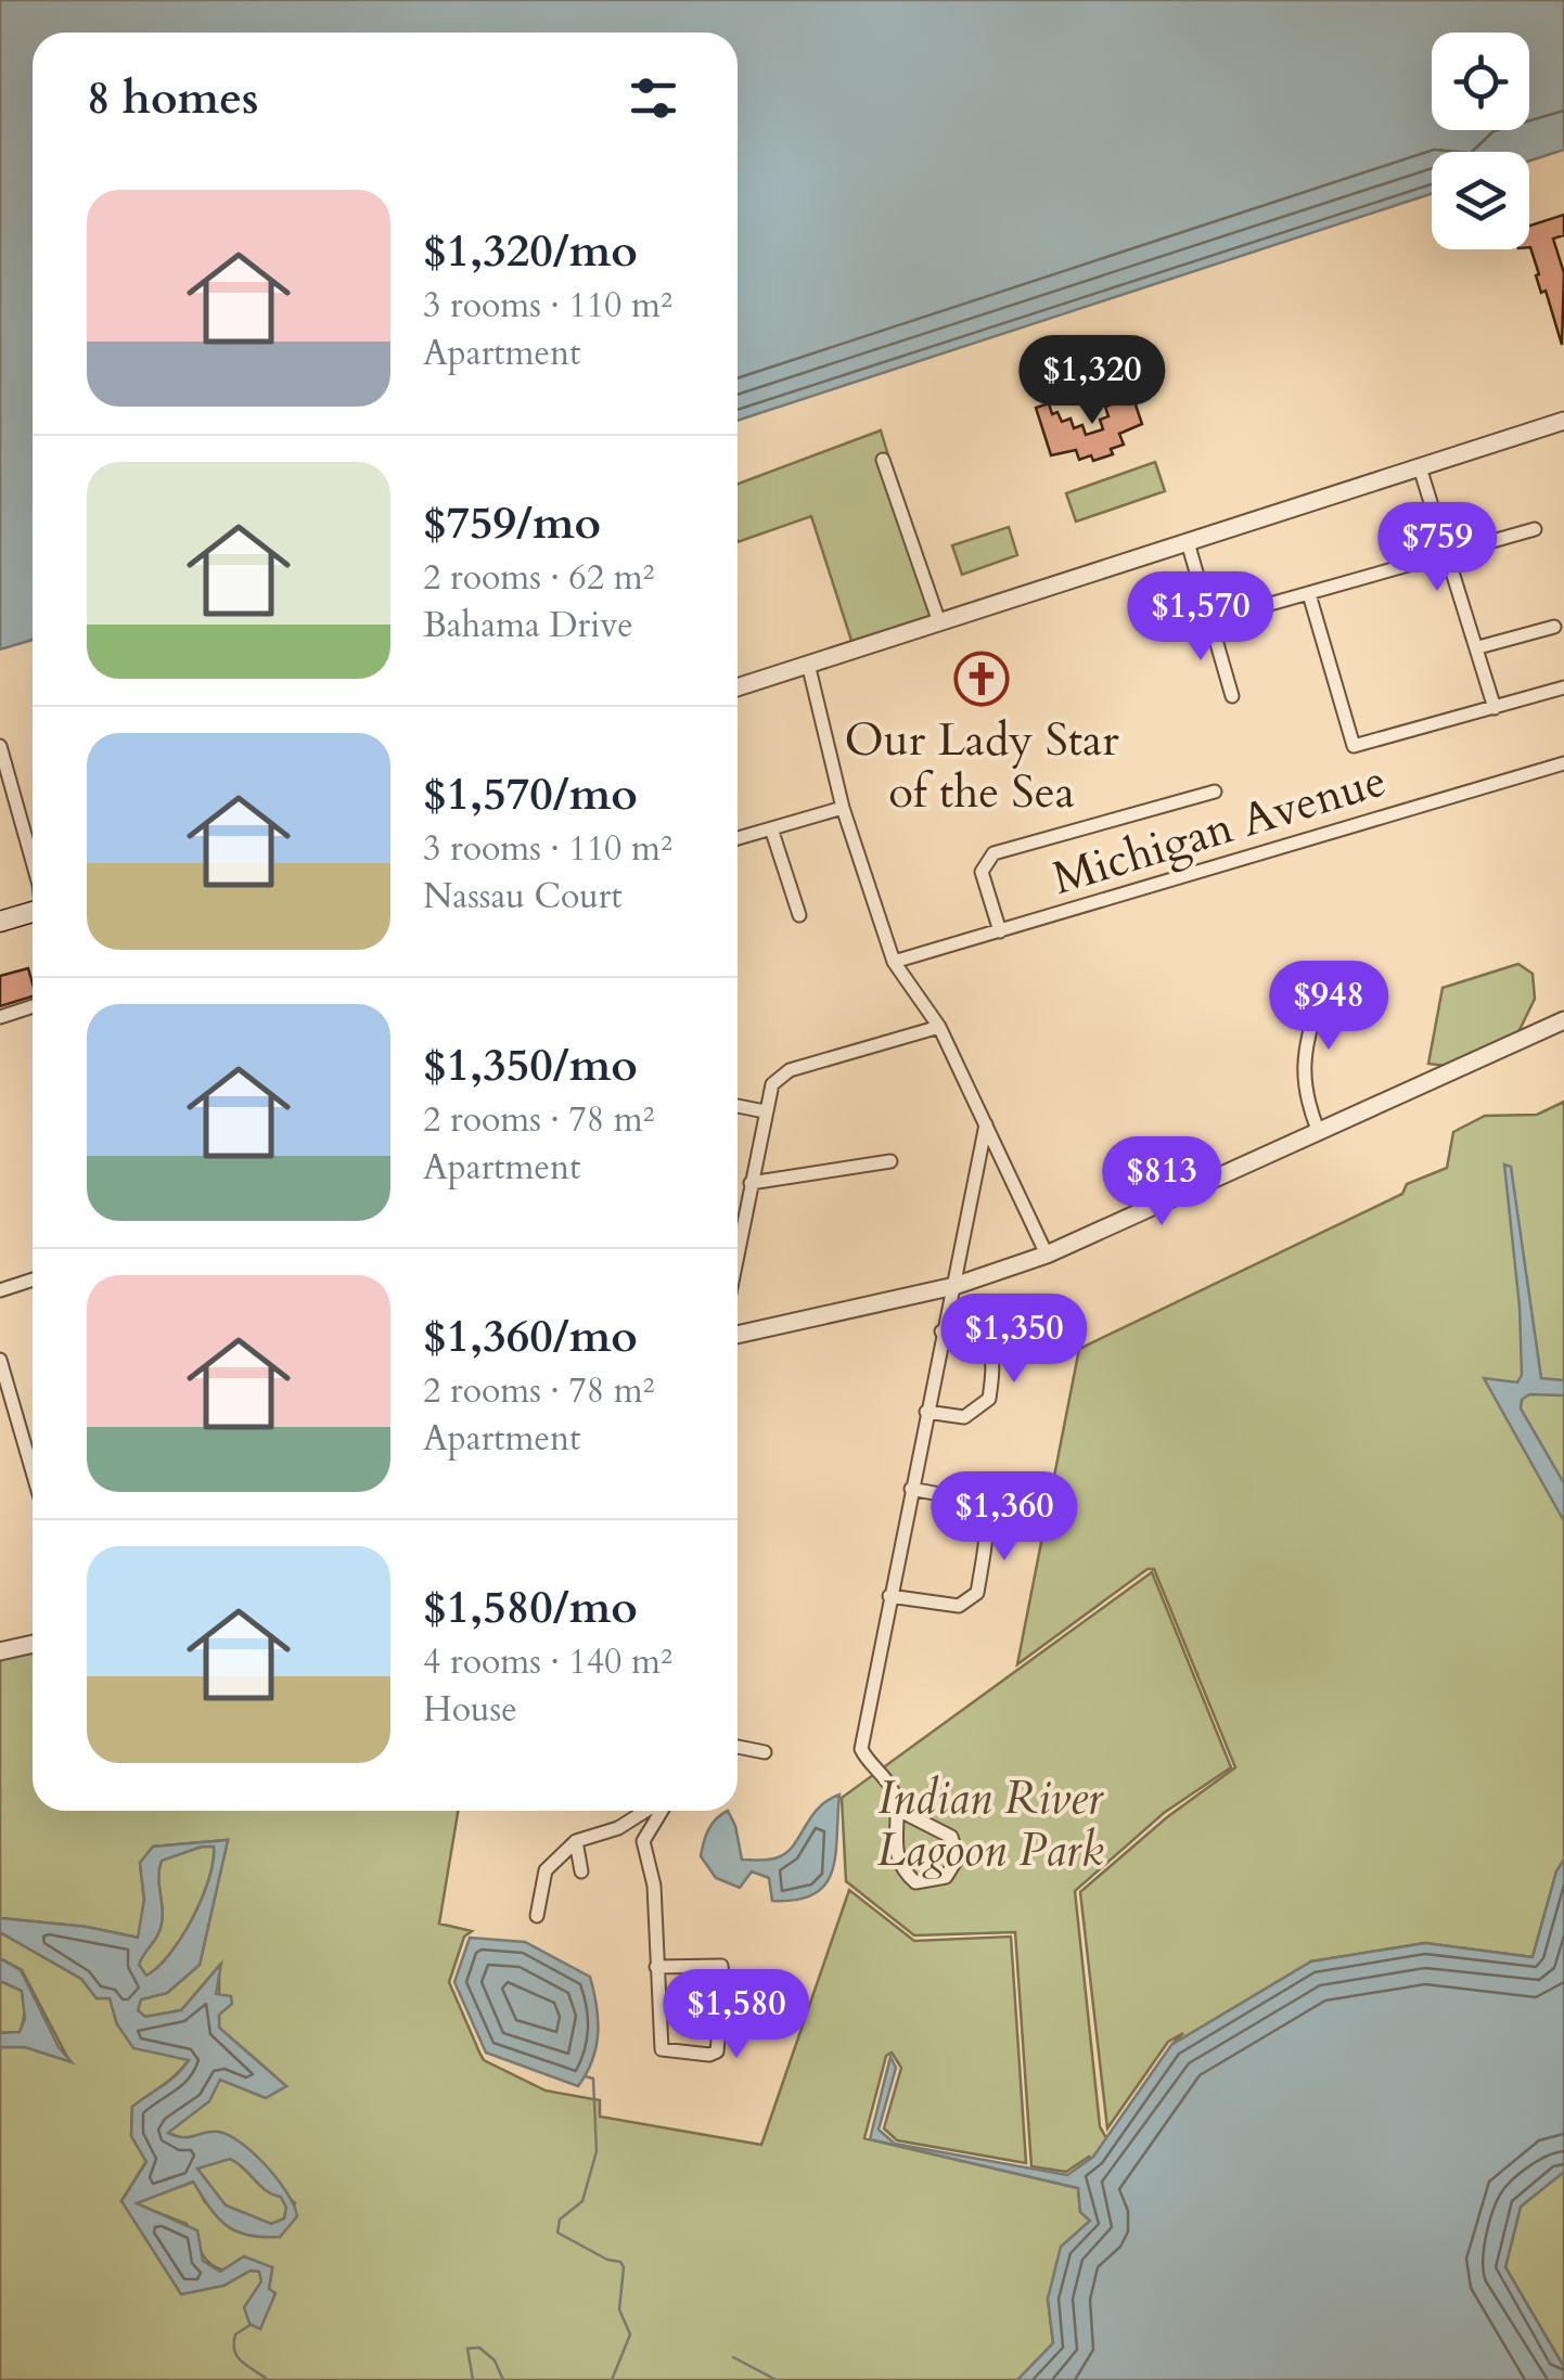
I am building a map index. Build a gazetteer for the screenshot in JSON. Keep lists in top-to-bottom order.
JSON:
{
  "streets": {
    "street": ["Michigan Avenue"]
  },
  "parks": ["Indian River Lagoon Park"],
  "places": {
    "church": ["Our Lady Star of the Sea"]
  },
  "page": {
    "heading": "8 homes",
    "list": [
      {
        "name": "$1,320/mo",
        "note": "3 rooms · 110 m² · Apartment"
      },
      {
        "name": "$759/mo",
        "note": "2 rooms · 62 m² · Bahama Drive"
      },
      {
        "name": "$1,570/mo",
        "note": "3 rooms · 110 m² · Nassau Court"
      },
      {
        "name": "$1,350/mo",
        "note": "2 rooms · 78 m² · Apartment"
      },
      {
        "name": "$1,360/mo",
        "note": "2 rooms · 78 m² · Apartment"
      },
      {
        "name": "$1,580/mo",
        "note": "4 rooms · 140 m² · House"
      }
    ],
    "price": [
      "$1,320",
      "$759",
      "$1,570",
      "$948",
      "$813",
      "$1,350",
      "$1,360",
      "$1,580"
    ]
  }
}
